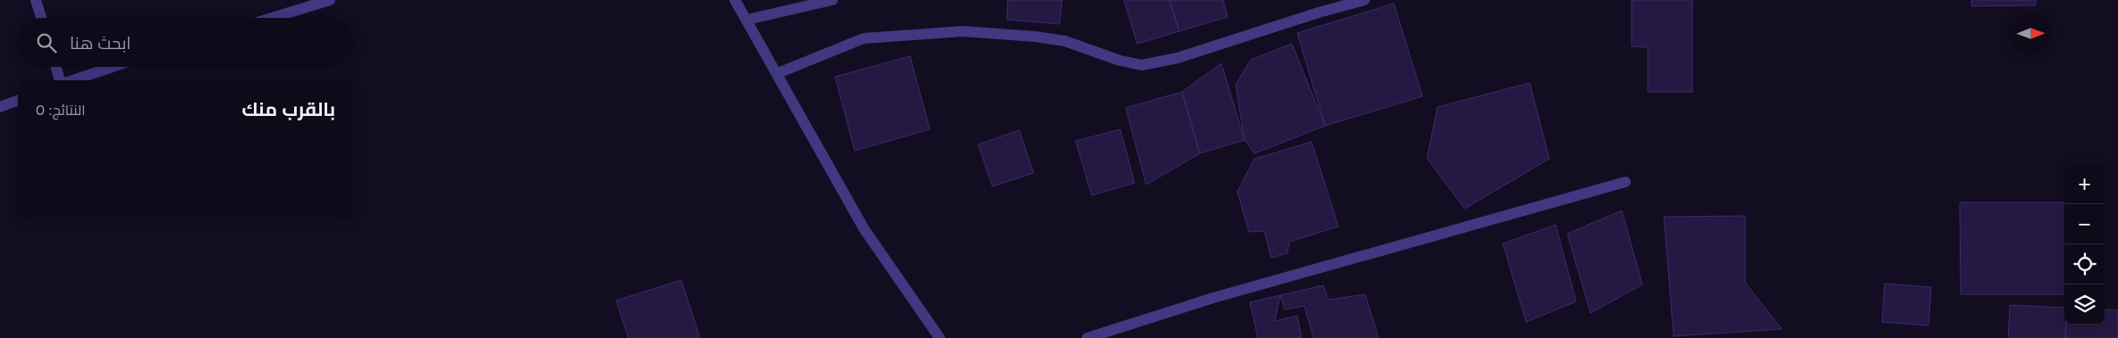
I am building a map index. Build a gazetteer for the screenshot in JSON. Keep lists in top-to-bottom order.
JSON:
{
  "north": "right",
  "page": {
    "search": "ابحث هنا",
    "heading": ["بالقرب منك", "النتائج: 0"],
    "map_buttons": ["+", "−"]
  }
}
